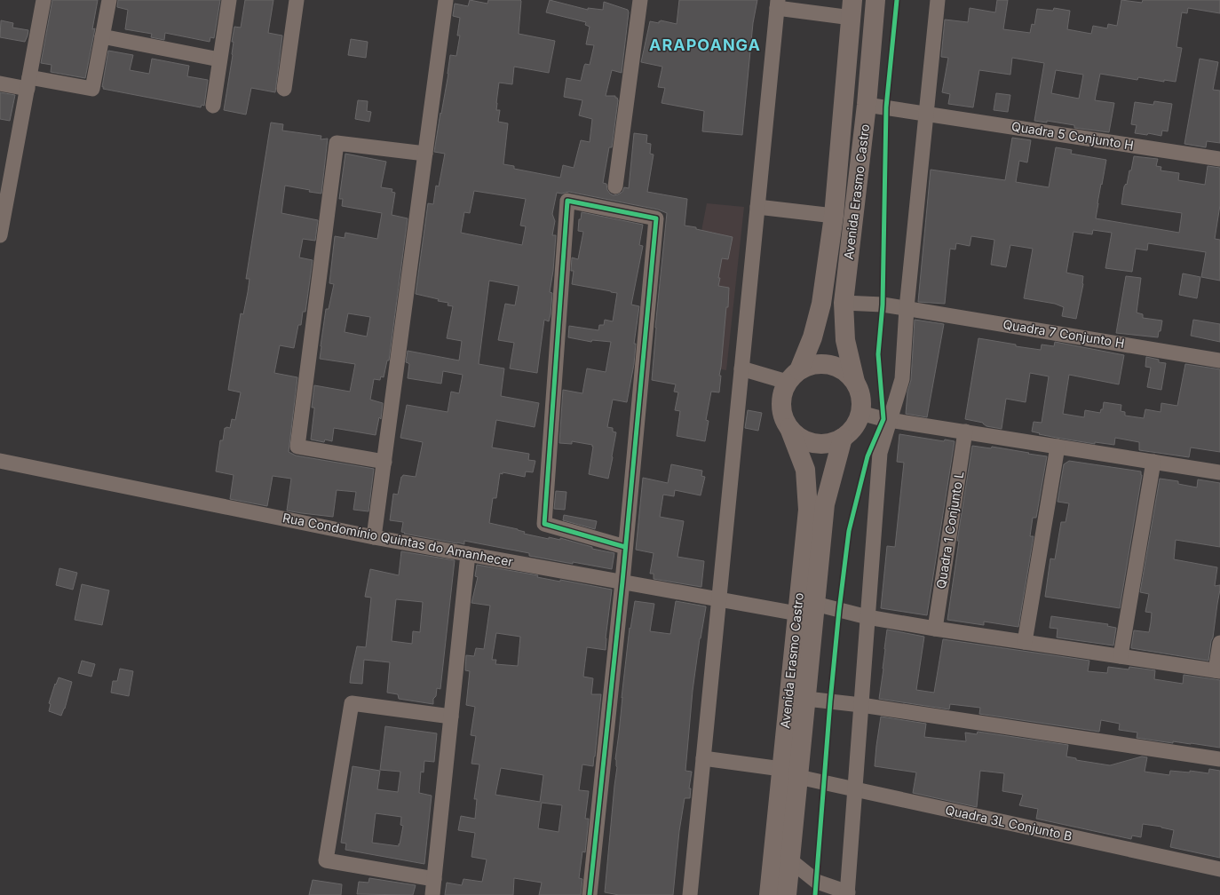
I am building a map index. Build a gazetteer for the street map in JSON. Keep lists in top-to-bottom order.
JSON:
{
  "streets": {
    "main road": ["Avenida Erasmo Castro"],
    "street": [
      "Quadra 5 Conjunto H",
      "Quadra 7 Conjunto H",
      "Quadra 1 Conjunto L",
      "Rua Condomínio Quintas do Amanhecer",
      "Quadra 3L Conjunto B"
    ]
  },
  "crossings": [
    ["Quadra 5 Conjunto H", "Avenida Erasmo Castro"],
    ["Avenida Erasmo Castro", "Quadra 7 Conjunto H"],
    ["Avenida Erasmo Castro", "Rua Condomínio Quintas do Amanhecer"],
    ["Avenida Erasmo Castro", "Quadra 3L Conjunto B"]
  ],
  "districts": ["ARAPOANGA"]
}
